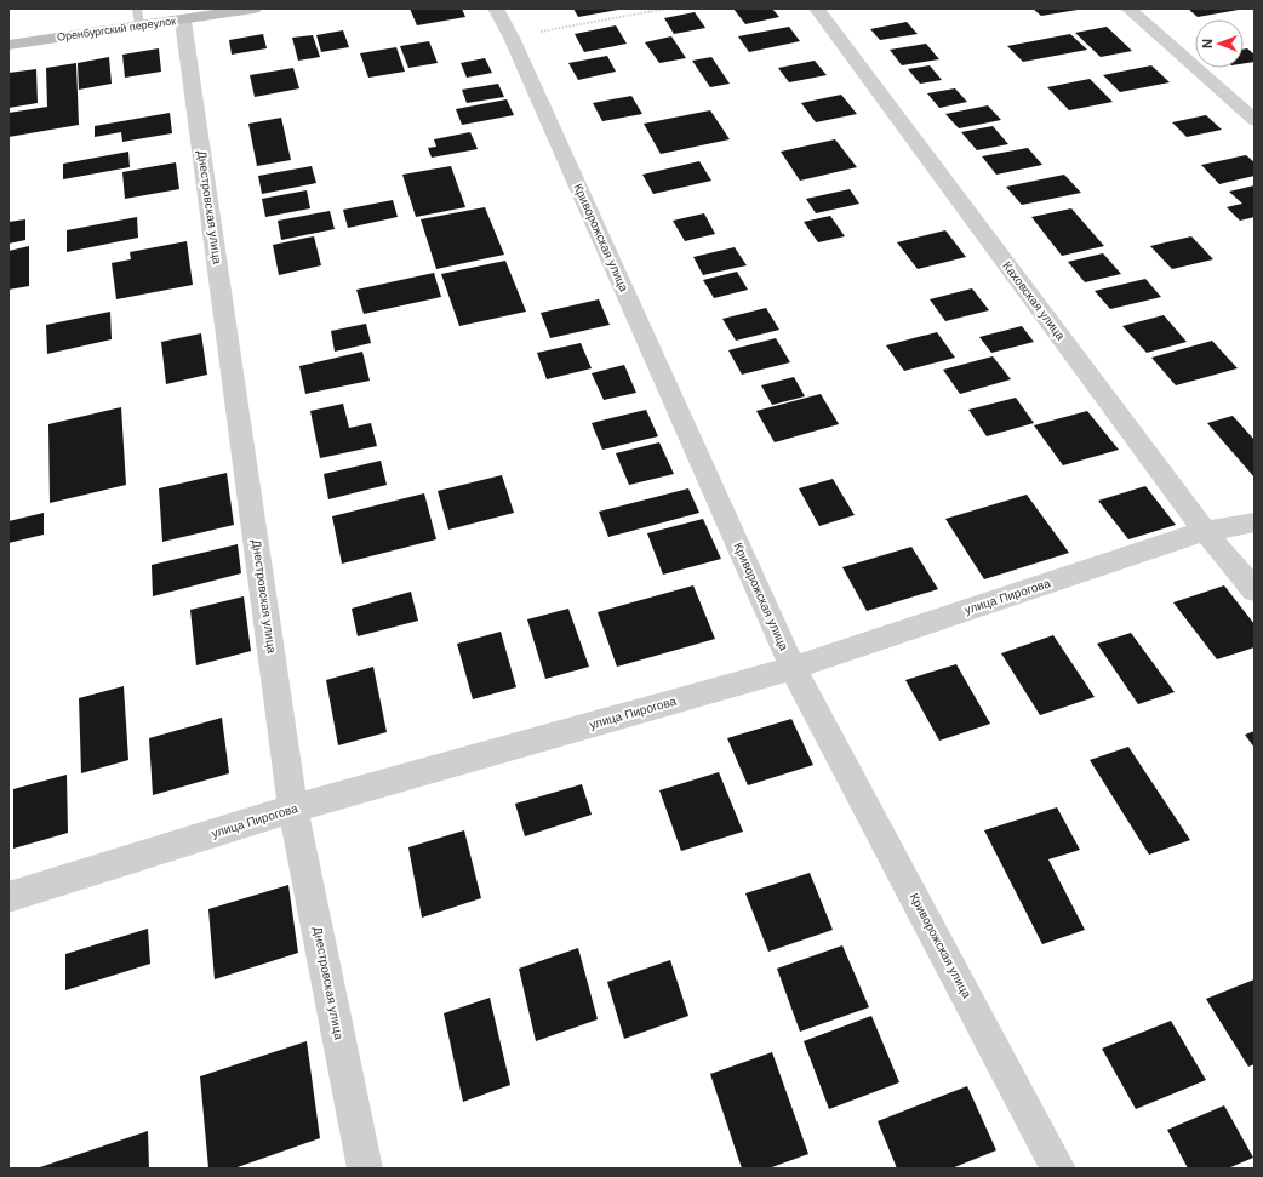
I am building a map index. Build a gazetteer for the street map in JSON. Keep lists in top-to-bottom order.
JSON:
{
  "streets": {
    "street": [
      "Оренбургский переулок",
      "Днестровская улица",
      "Криворожская улица",
      "Каховская улица",
      "улица Пирогова"
    ]
  },
  "crossings": [
    ["Оренбургский переулок", "Днестровская улица"],
    ["Днестровская улица", "улица Пирогова"],
    ["Криворожская улица", "улица Пирогова"],
    ["Каховская улица", "улица Пирогова"]
  ],
  "north": "left"
}
